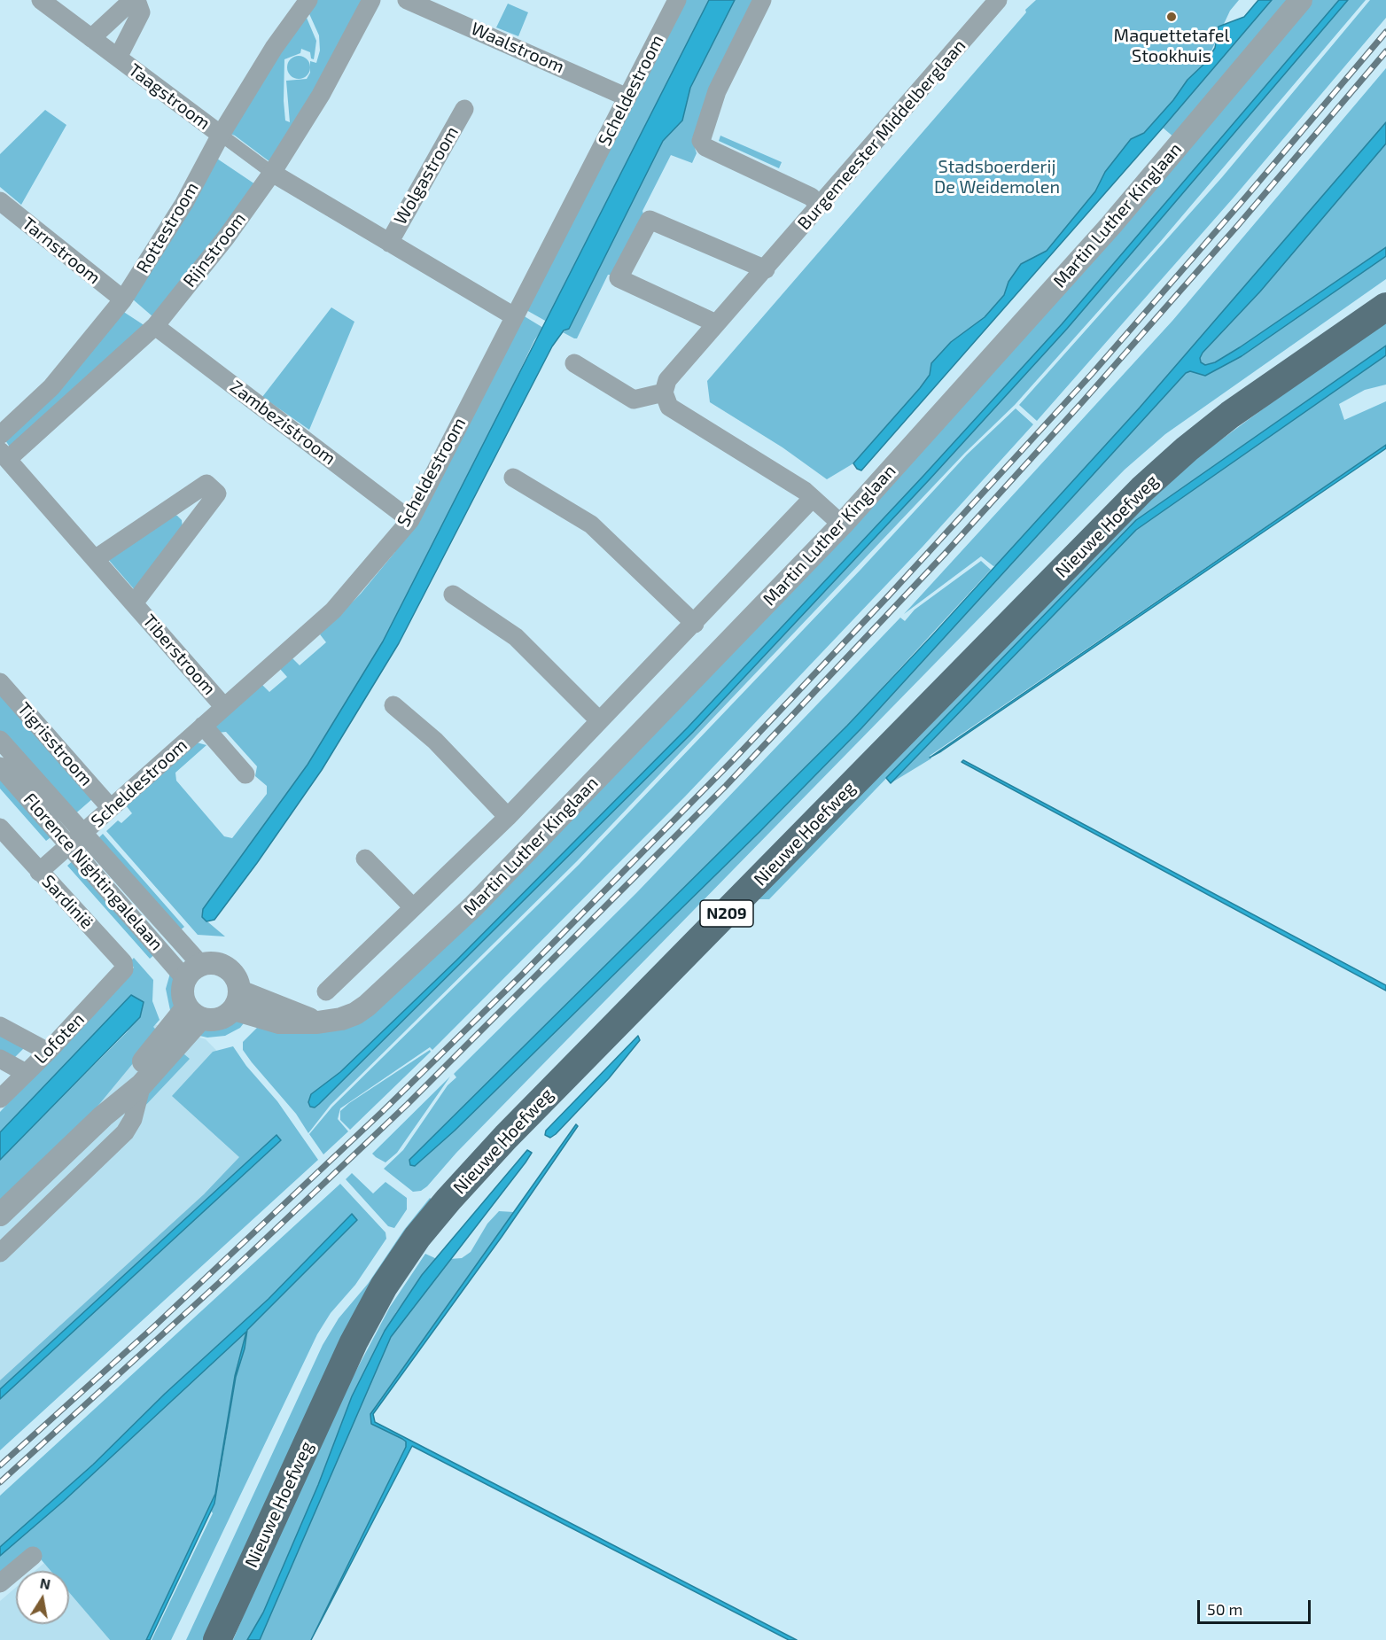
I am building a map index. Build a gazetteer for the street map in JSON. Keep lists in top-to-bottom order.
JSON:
{
  "streets": {
    "main road": ["Nieuwe Hoefweg", "N209"],
    "street": [
      "Waalstroom",
      "Scheldestroom",
      "Taagstroom",
      "Burgemeester Middelberglaan",
      "Wolgastroom",
      "Martin Luther Kinglaan",
      "Rottestroom",
      "Rijnstroom",
      "Tarnstroom",
      "Zambezistroom",
      "Tiberstroom",
      "Tigrisstroom",
      "Florence Nightingalelaan",
      "Sardinië",
      "Lofoten"
    ]
  },
  "crossings": [
    ["Waalstroom", "Scheldestroom"],
    ["Scheldestroom", "Wolgastroom"],
    ["Scheldestroom", "Zambezistroom"],
    ["Scheldestroom", "Tiberstroom"],
    ["Scheldestroom", "Tigrisstroom"],
    ["Scheldestroom", "Florence Nightingalelaan"],
    ["Scheldestroom", "Sardinië"],
    ["Taagstroom", "Rottestroom"],
    ["Wolgastroom", "Rijnstroom"],
    ["Martin Luther Kinglaan", "Florence Nightingalelaan"],
    ["Rottestroom", "Tarnstroom"],
    ["Rijnstroom", "Zambezistroom"],
    ["Rijnstroom", "Tiberstroom"],
    ["Sardinië", "Lofoten"]
  ],
  "parks": ["Stadsboerderij De Weidemolen"],
  "places": ["Maquettetafel Stookhuis"],
  "scale_bar": "50 m",
  "north": "top"
}
